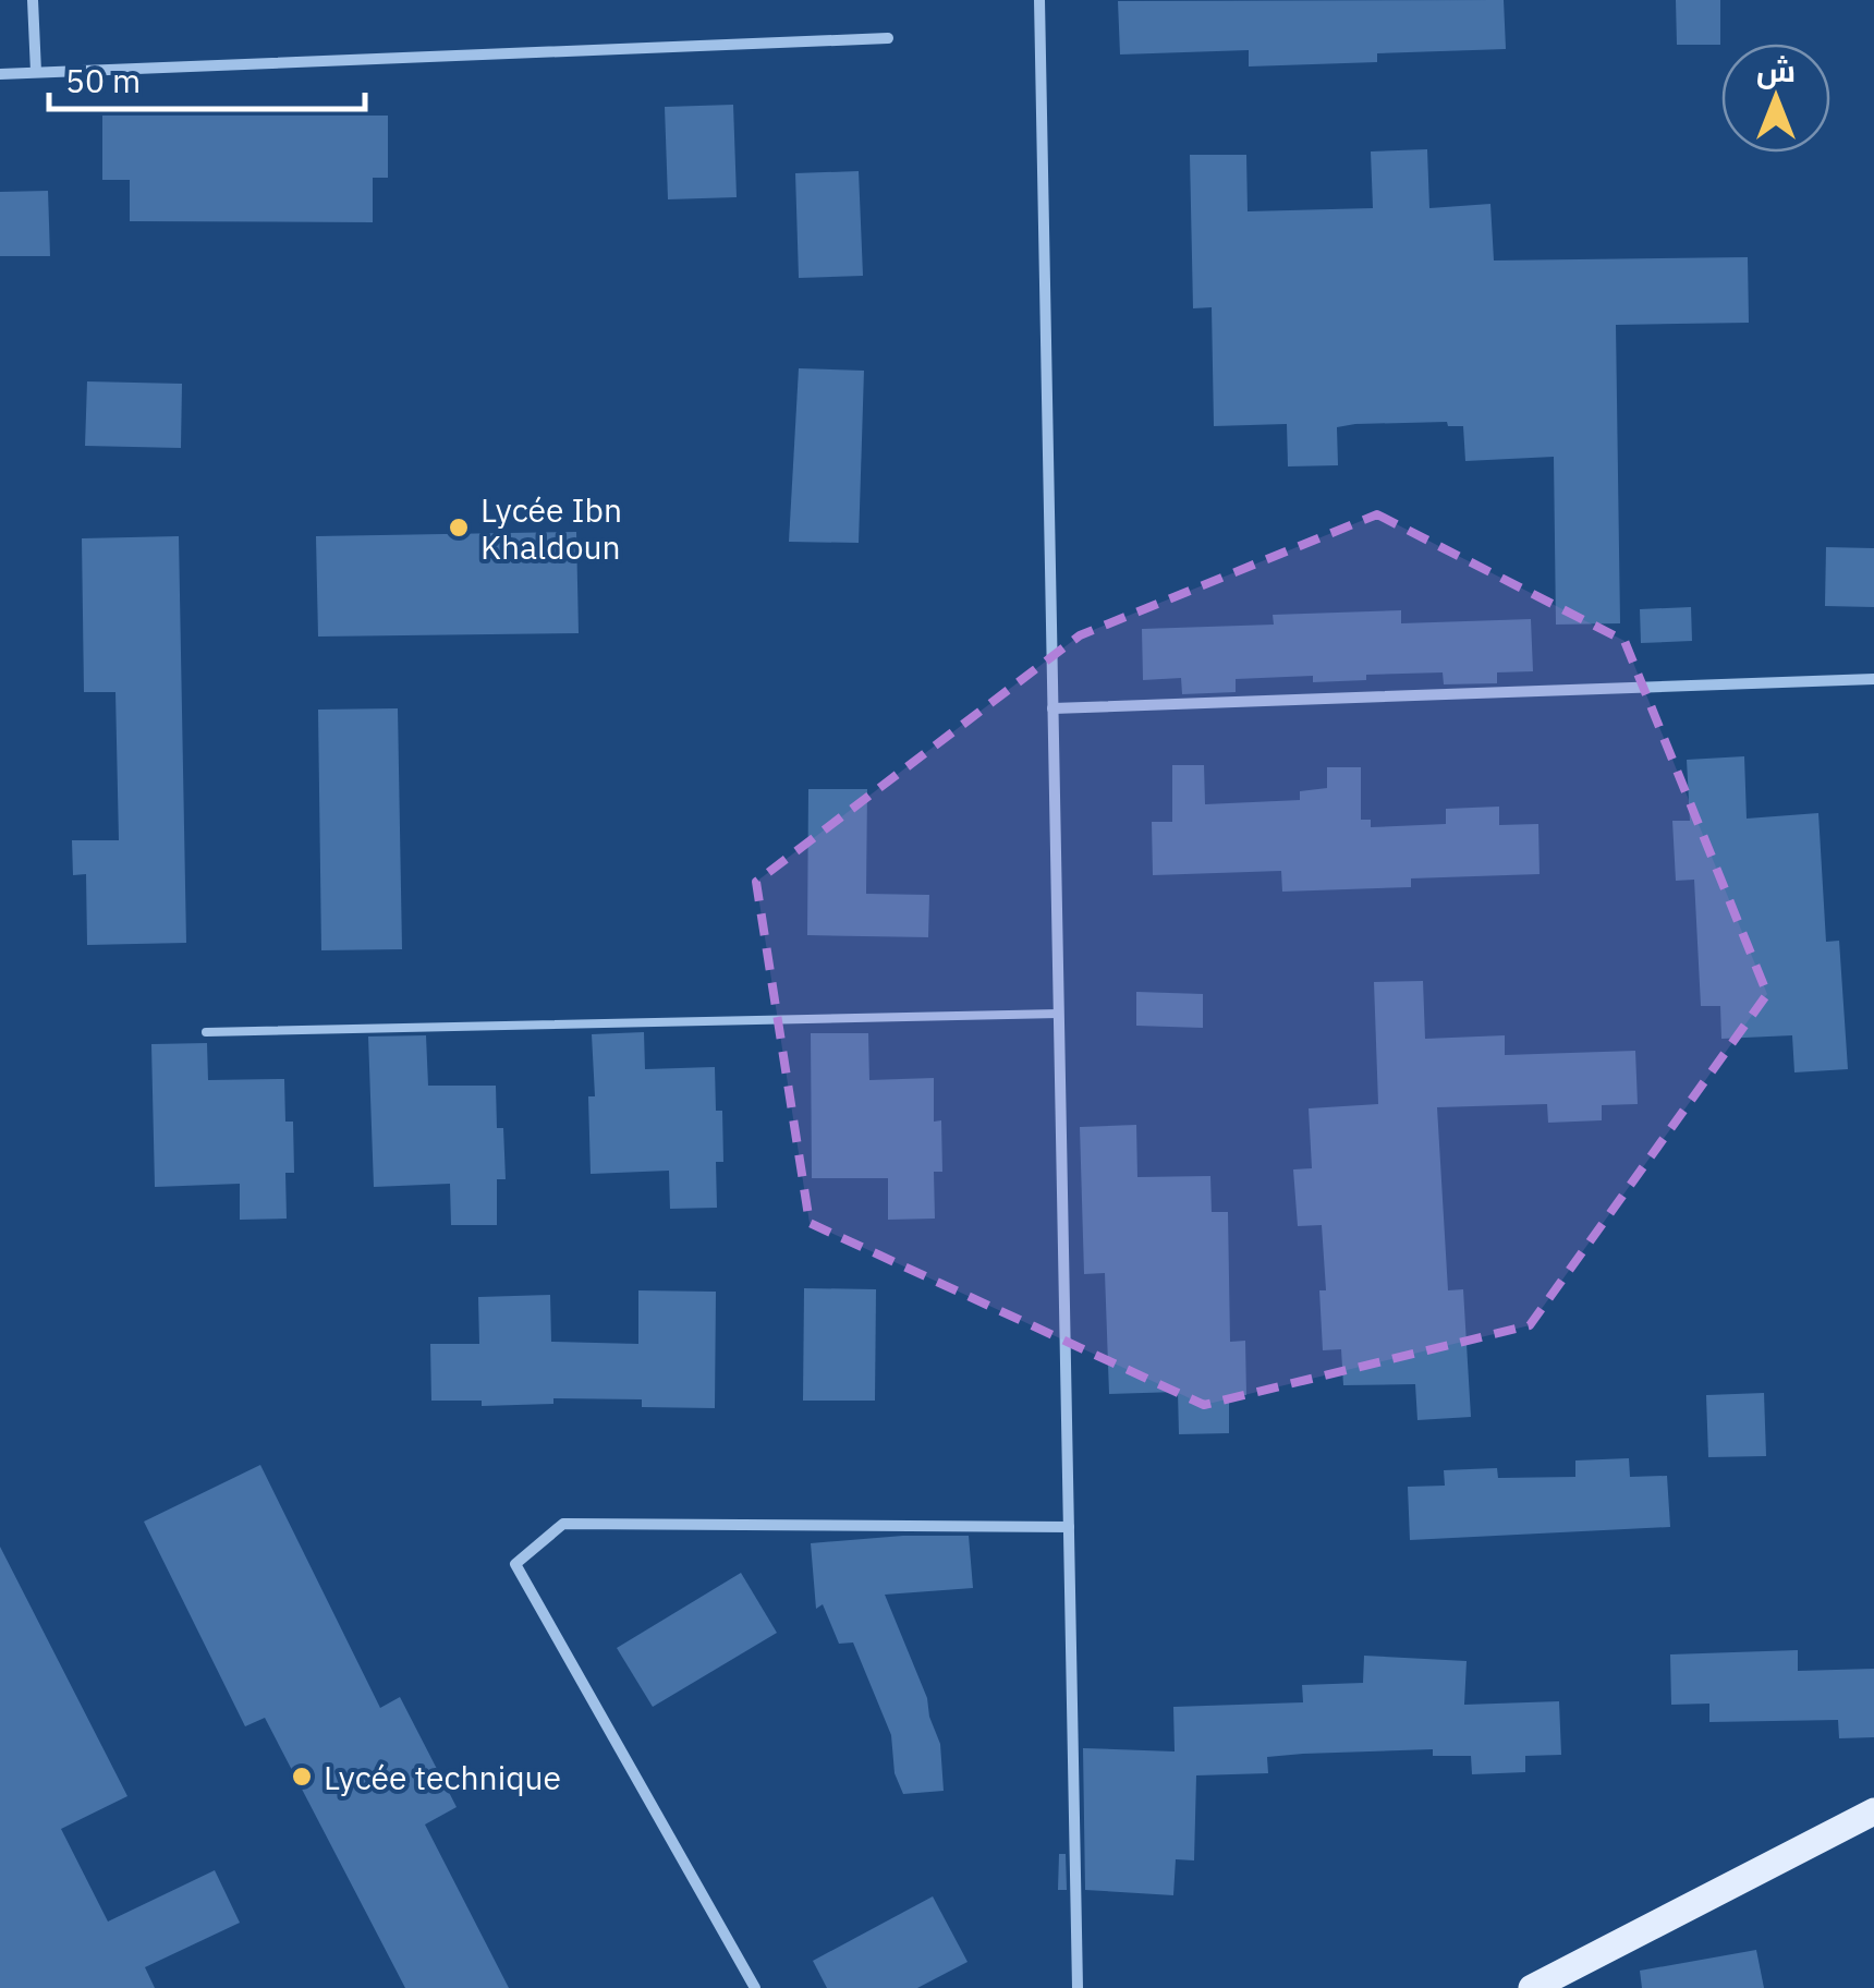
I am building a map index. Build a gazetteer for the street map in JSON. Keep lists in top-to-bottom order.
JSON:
{
  "places": ["Lycée Ibn Khaldoun", "Lycée technique"],
  "scale_bar": "50 m",
  "north": "top"
}
